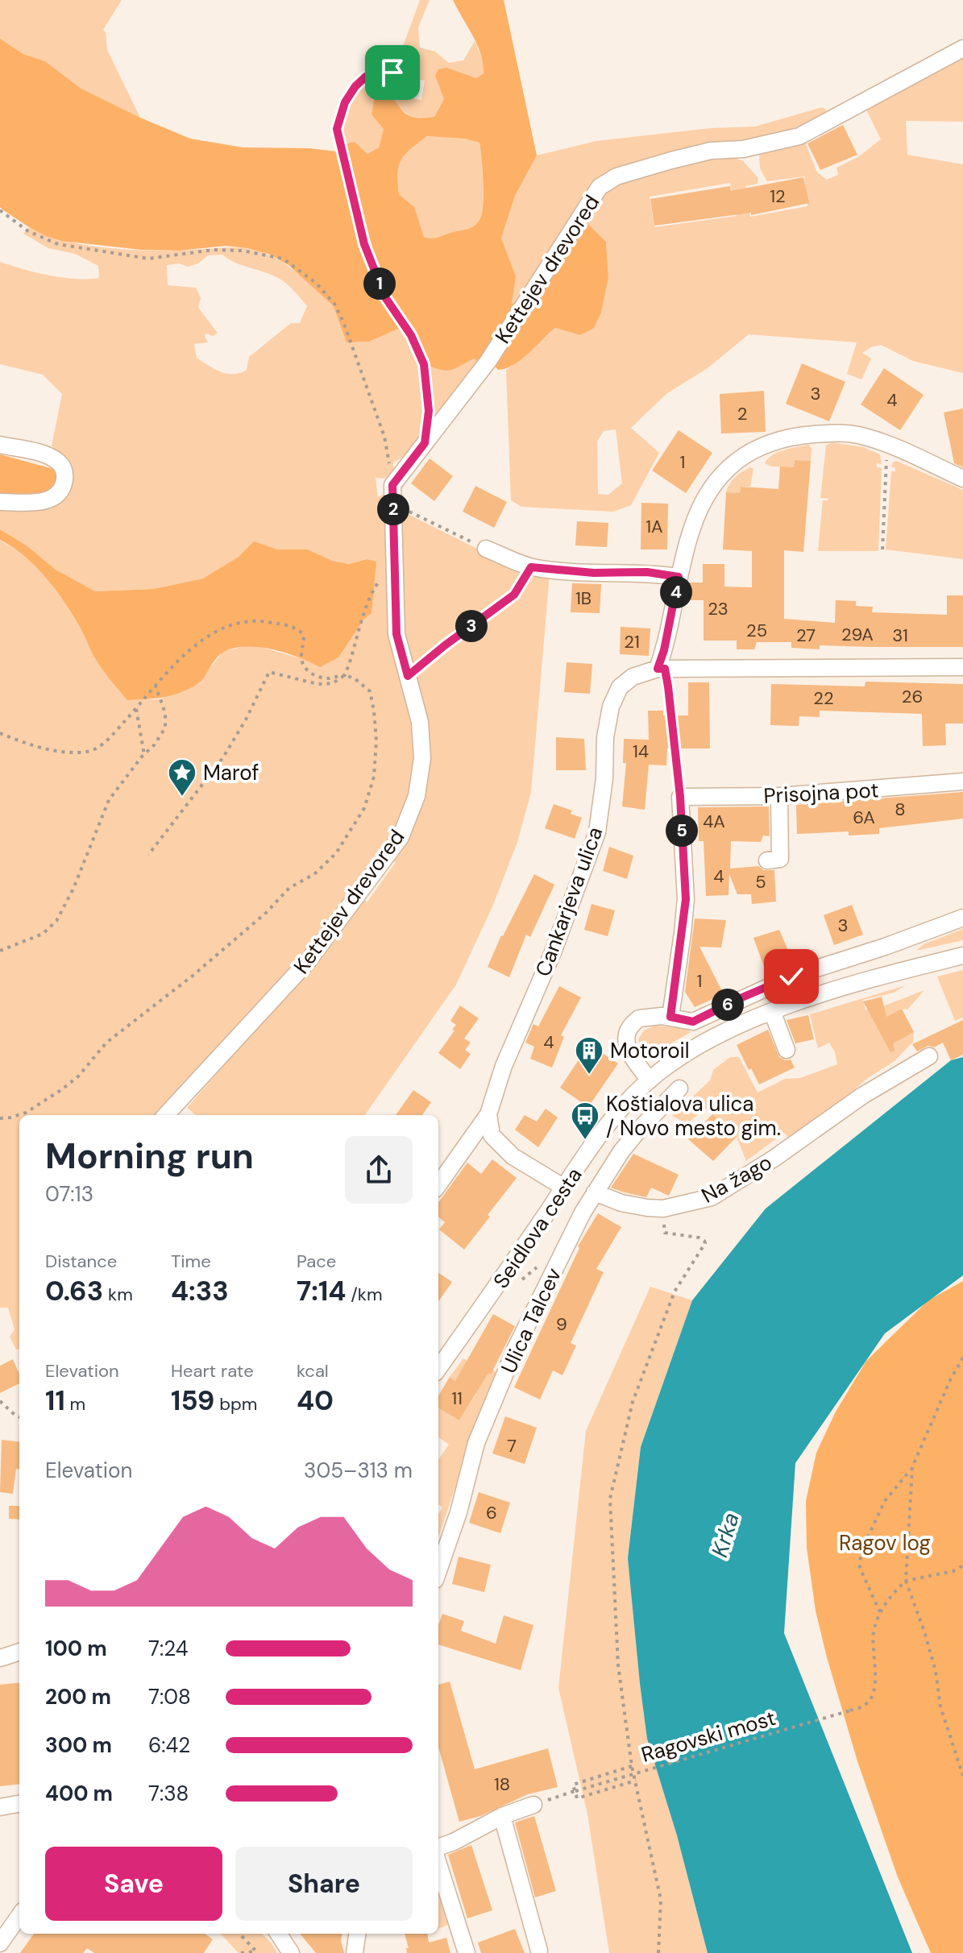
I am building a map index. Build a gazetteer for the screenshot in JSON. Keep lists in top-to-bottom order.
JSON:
{
  "streets": {
    "street": [
      "Kettejev drevored",
      "Prisojna pot",
      "Cankarjeva ulica",
      "Na žago",
      "Seidlova cesta",
      "Ulica Talcev"
    ],
    "path": ["Ragovski most"]
  },
  "crossings": [
    ["Na žago", "Ulica Talcev"]
  ],
  "water": ["Krka"],
  "parks": ["Ragov log"],
  "places": {
    "place": ["Marof"],
    "building": ["Motoroil"],
    "bus stop": ["Koštialova ulica / Novo mesto gim."]
  },
  "house_numbers": [
    "12",
    "3",
    "4",
    "2",
    "1",
    "1A",
    "1B",
    "23",
    "25",
    "29A",
    "27",
    "31",
    "21",
    "26",
    "22",
    "14",
    "8",
    "6A",
    "4A",
    "4",
    "5",
    "3",
    "1",
    "4",
    "9",
    "11",
    "7",
    "6",
    "18"
  ],
  "page": {
    "pins": [
      "1",
      "2",
      "4",
      "3",
      "5",
      "6"
    ],
    "heading": ["Morning run", "07:13"],
    "stats": [
      ["Distance", "0.63 km"],
      ["Time", "4:33"],
      ["Pace", "7:14 /km"],
      ["Elevation", "11 m"],
      ["Heart rate", "159 bpm"],
      ["kcal", "40"]
    ],
    "chart": ["Elevation", "305–313 m"],
    "list": [
      {
        "name": "100 m",
        "note": "7:24"
      },
      {
        "name": "200 m",
        "note": "7:08"
      },
      {
        "name": "300 m",
        "note": "6:42"
      },
      {
        "name": "400 m",
        "note": "7:38"
      }
    ],
    "buttons": ["Save", "Share"]
  }
}
